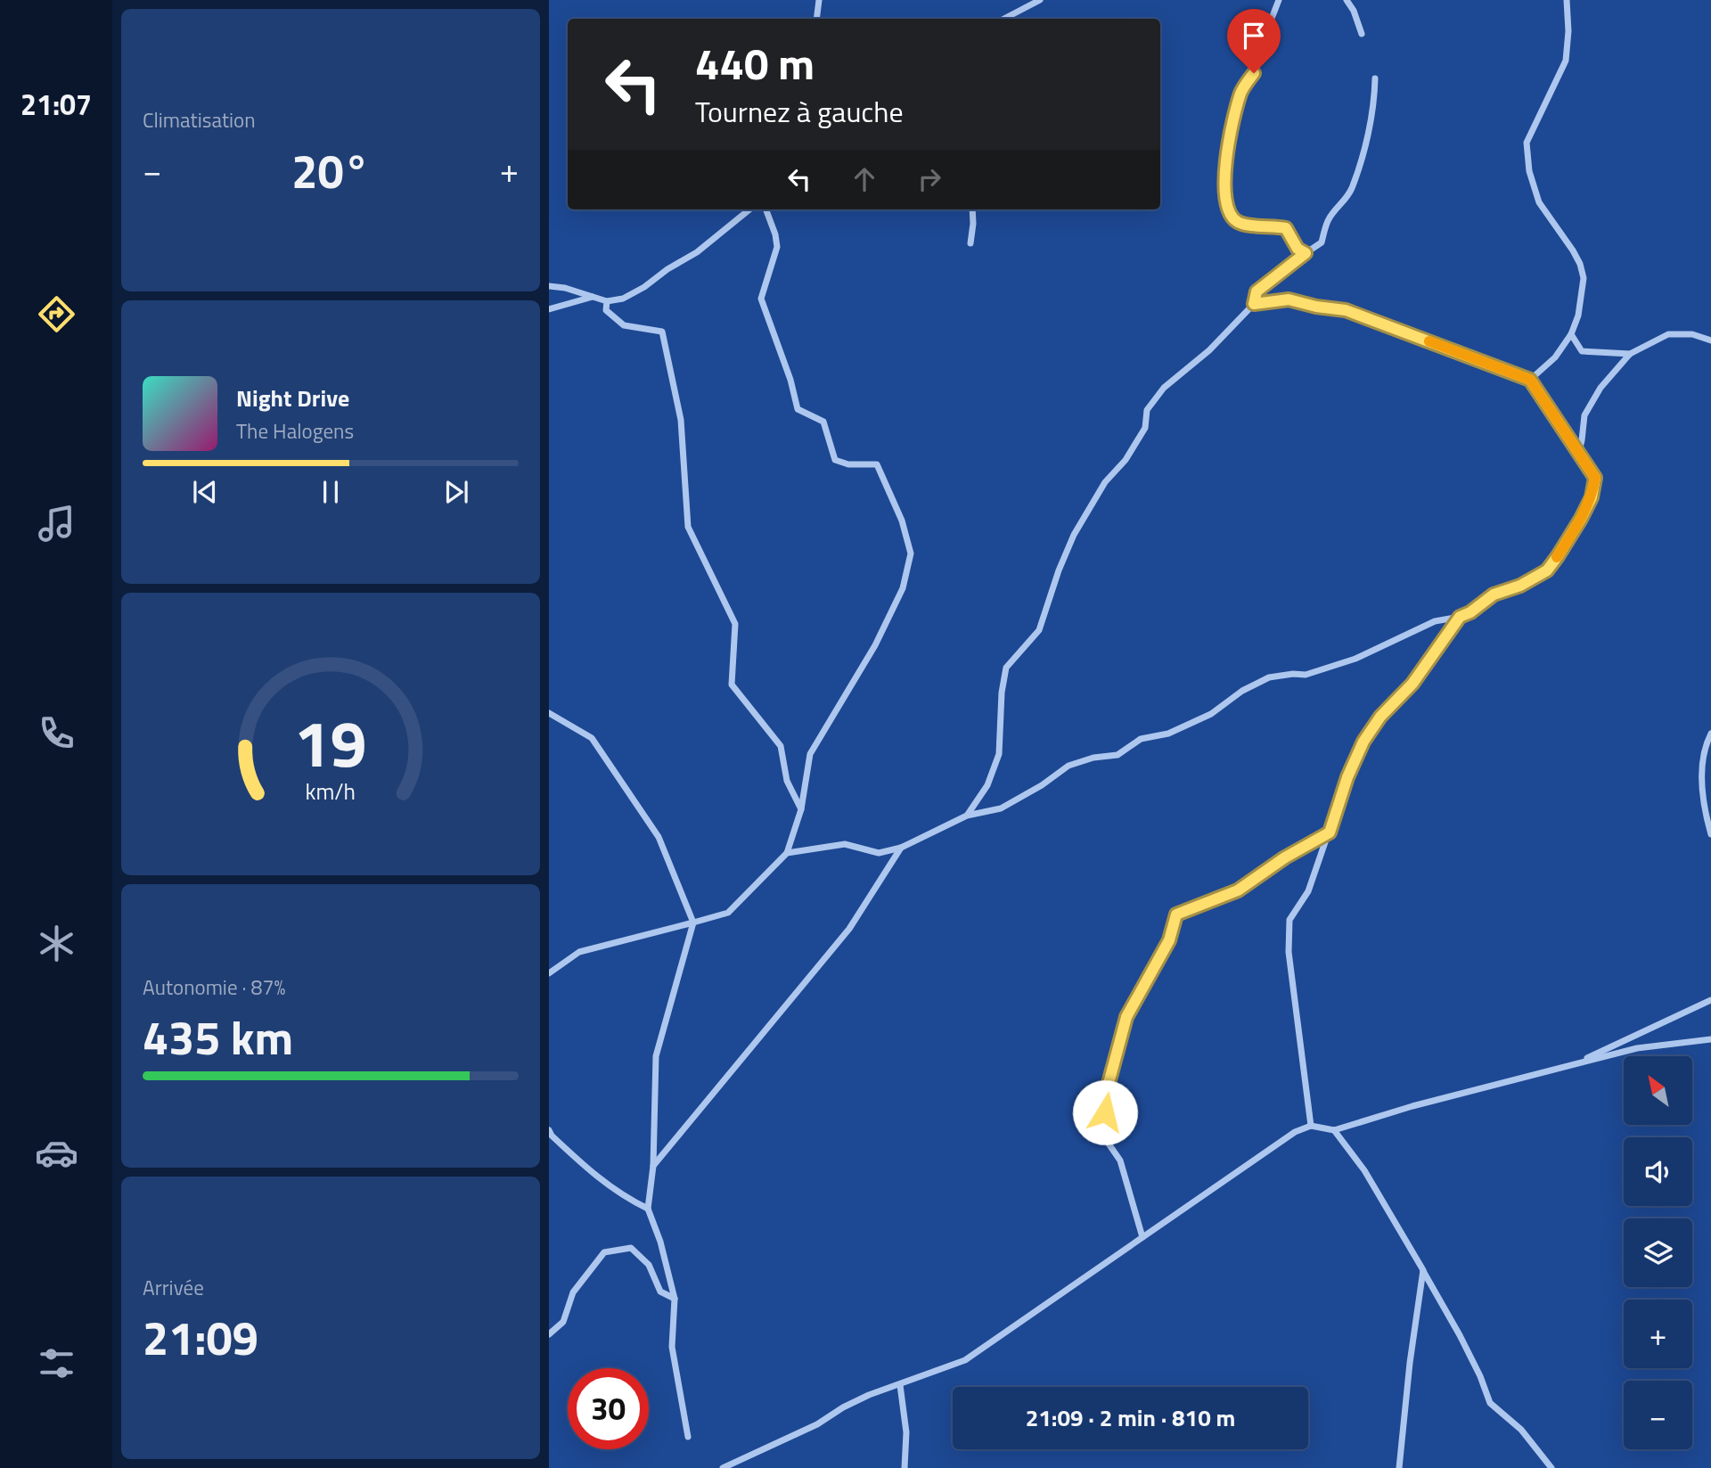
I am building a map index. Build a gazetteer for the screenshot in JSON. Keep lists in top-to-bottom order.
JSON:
{
  "north": "top left",
  "page": {
    "tabs": "21:07",
    "tile": [
      "Climatisation",
      ["Autonomie · 87%", "435 km"],
      ["Arrivée", "21:09"]
    ],
    "turn": ["440 m", "Tournez à gauche"],
    "heat": ["−", "20°", "+"],
    "song": ["Night Drive", "The Halogens"],
    "map_buttons": ["+", "−"],
    "limit": "30",
    "trip": "21:09 · 2 min · 810 m",
    "gauge": ["19", "km/h"]
  }
}
